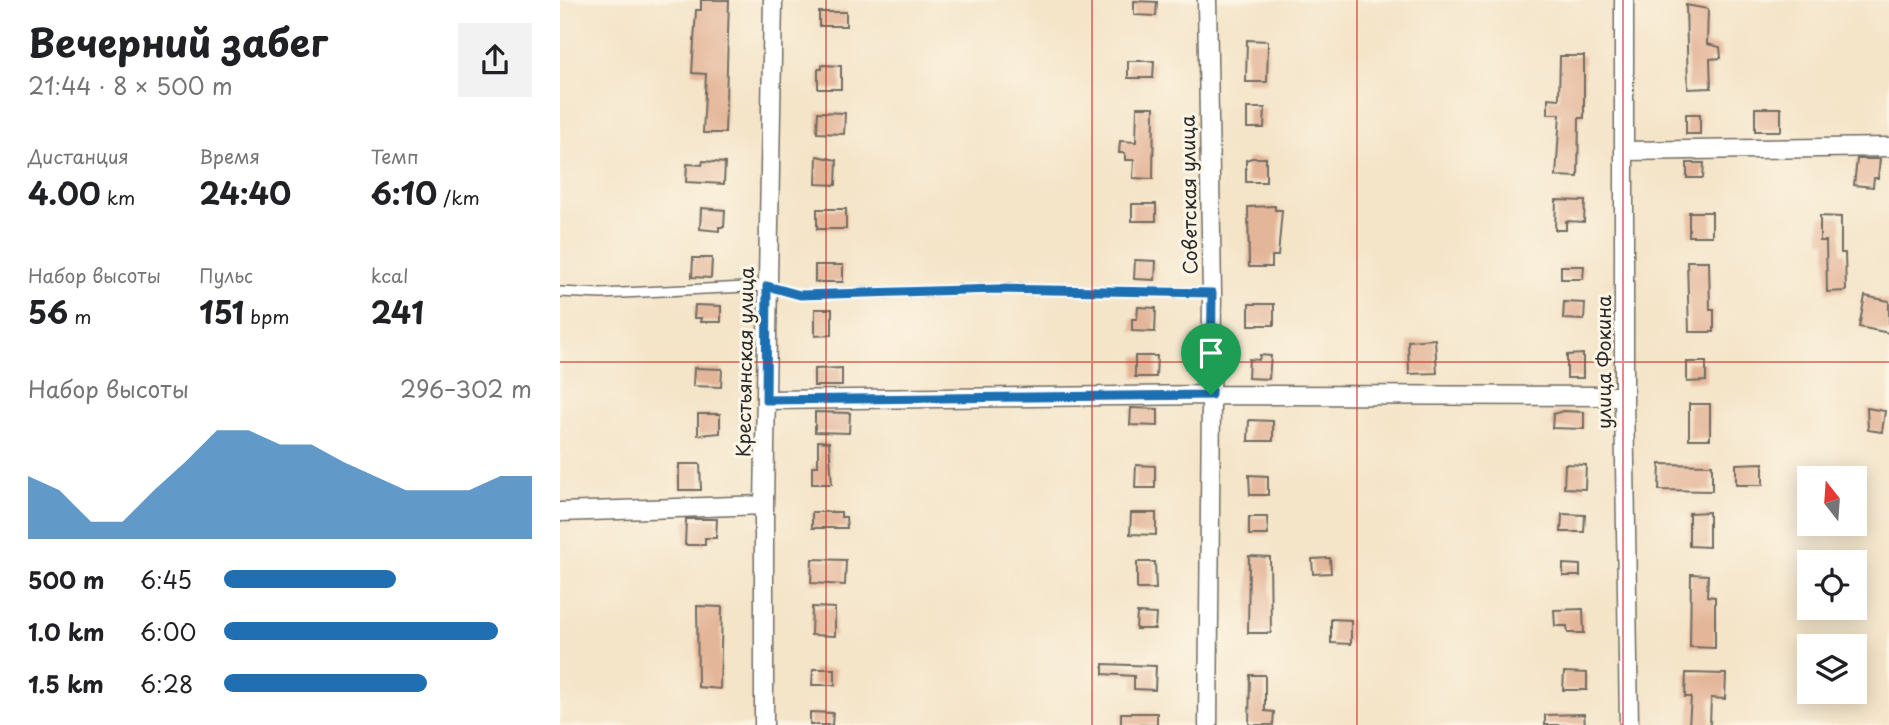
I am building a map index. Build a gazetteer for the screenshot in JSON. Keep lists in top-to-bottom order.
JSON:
{
  "streets": {
    "street": ["Советская улица", "Крестьянская улица", "улица Фокина"]
  },
  "north": "top",
  "page": {
    "heading": ["Вечерний забег", "21:44 · 8 × 500 m"],
    "stats": [
      ["Дистанция", "4.00 km"],
      ["Время", "24:40"],
      ["Темп", "6:10 /km"],
      ["Набор высоты", "56 m"],
      ["Пульс", "151 bpm"],
      ["kcal", "241"]
    ],
    "chart": ["Набор высоты", "296–302 m"],
    "list": [
      {
        "name": "500 m",
        "note": "6:45"
      },
      {
        "name": "1.0 km",
        "note": "6:00"
      },
      {
        "name": "1.5 km",
        "note": "6:28"
      }
    ]
  }
}
